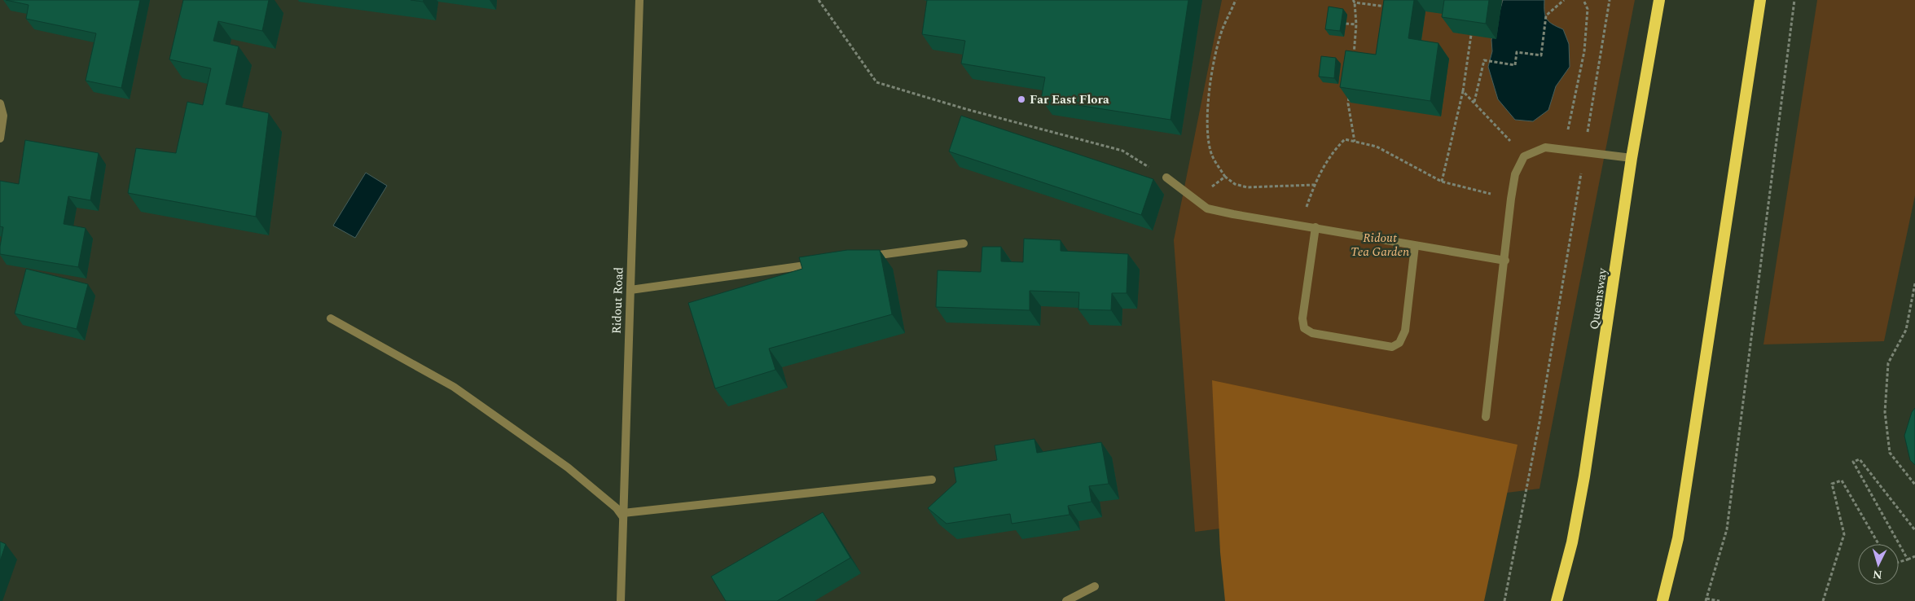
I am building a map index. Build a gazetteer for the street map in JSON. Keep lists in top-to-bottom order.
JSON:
{
  "streets": {
    "highway": ["Queensway"],
    "street": ["Ridout Road"]
  },
  "parks": ["Ridout Tea Garden"],
  "places": ["Far East Flora"],
  "north": "bottom"
}
